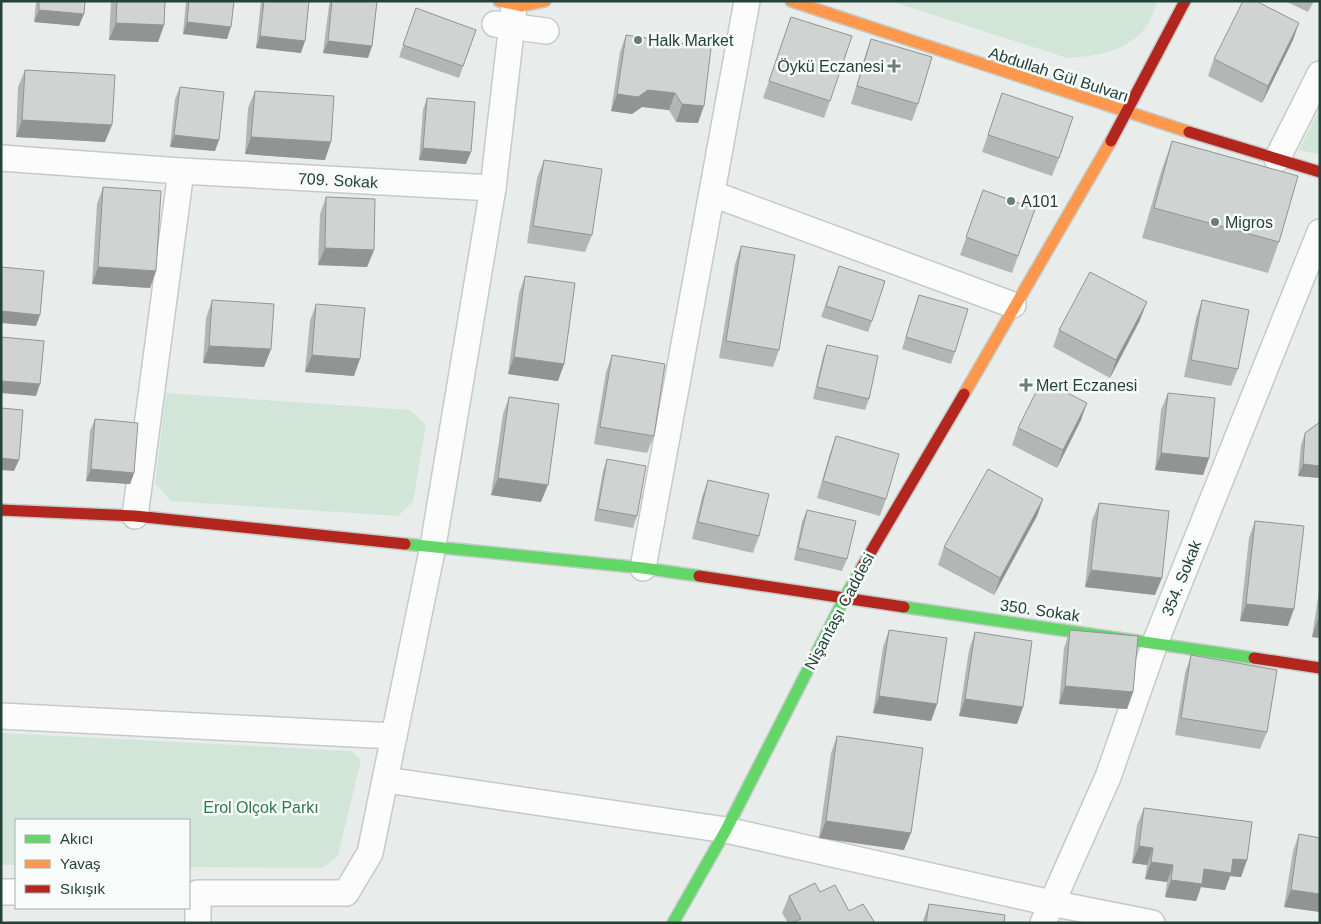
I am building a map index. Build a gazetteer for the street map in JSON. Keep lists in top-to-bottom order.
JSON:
{
  "streets": {
    "street": [
      "Abdullah Gül Bulvarı",
      "709. Sokak",
      "354. Sokak",
      "350. Sokak",
      "Nişantaşı Caddesi"
    ]
  },
  "crossings": [
    ["Abdullah Gül Bulvarı", "Nişantaşı Caddesi"],
    ["354. Sokak", "350. Sokak"],
    ["350. Sokak", "Nişantaşı Caddesi"]
  ],
  "parks": ["Erol Olçok Parkı"],
  "places": {
    "other": ["Halk Market", "A101", "Migros"],
    "health": ["Öykü Eczanesi", "Mert Eczanesi"]
  },
  "legend": ["Akıcı", "Yavaş", "Sıkışık"]
}
